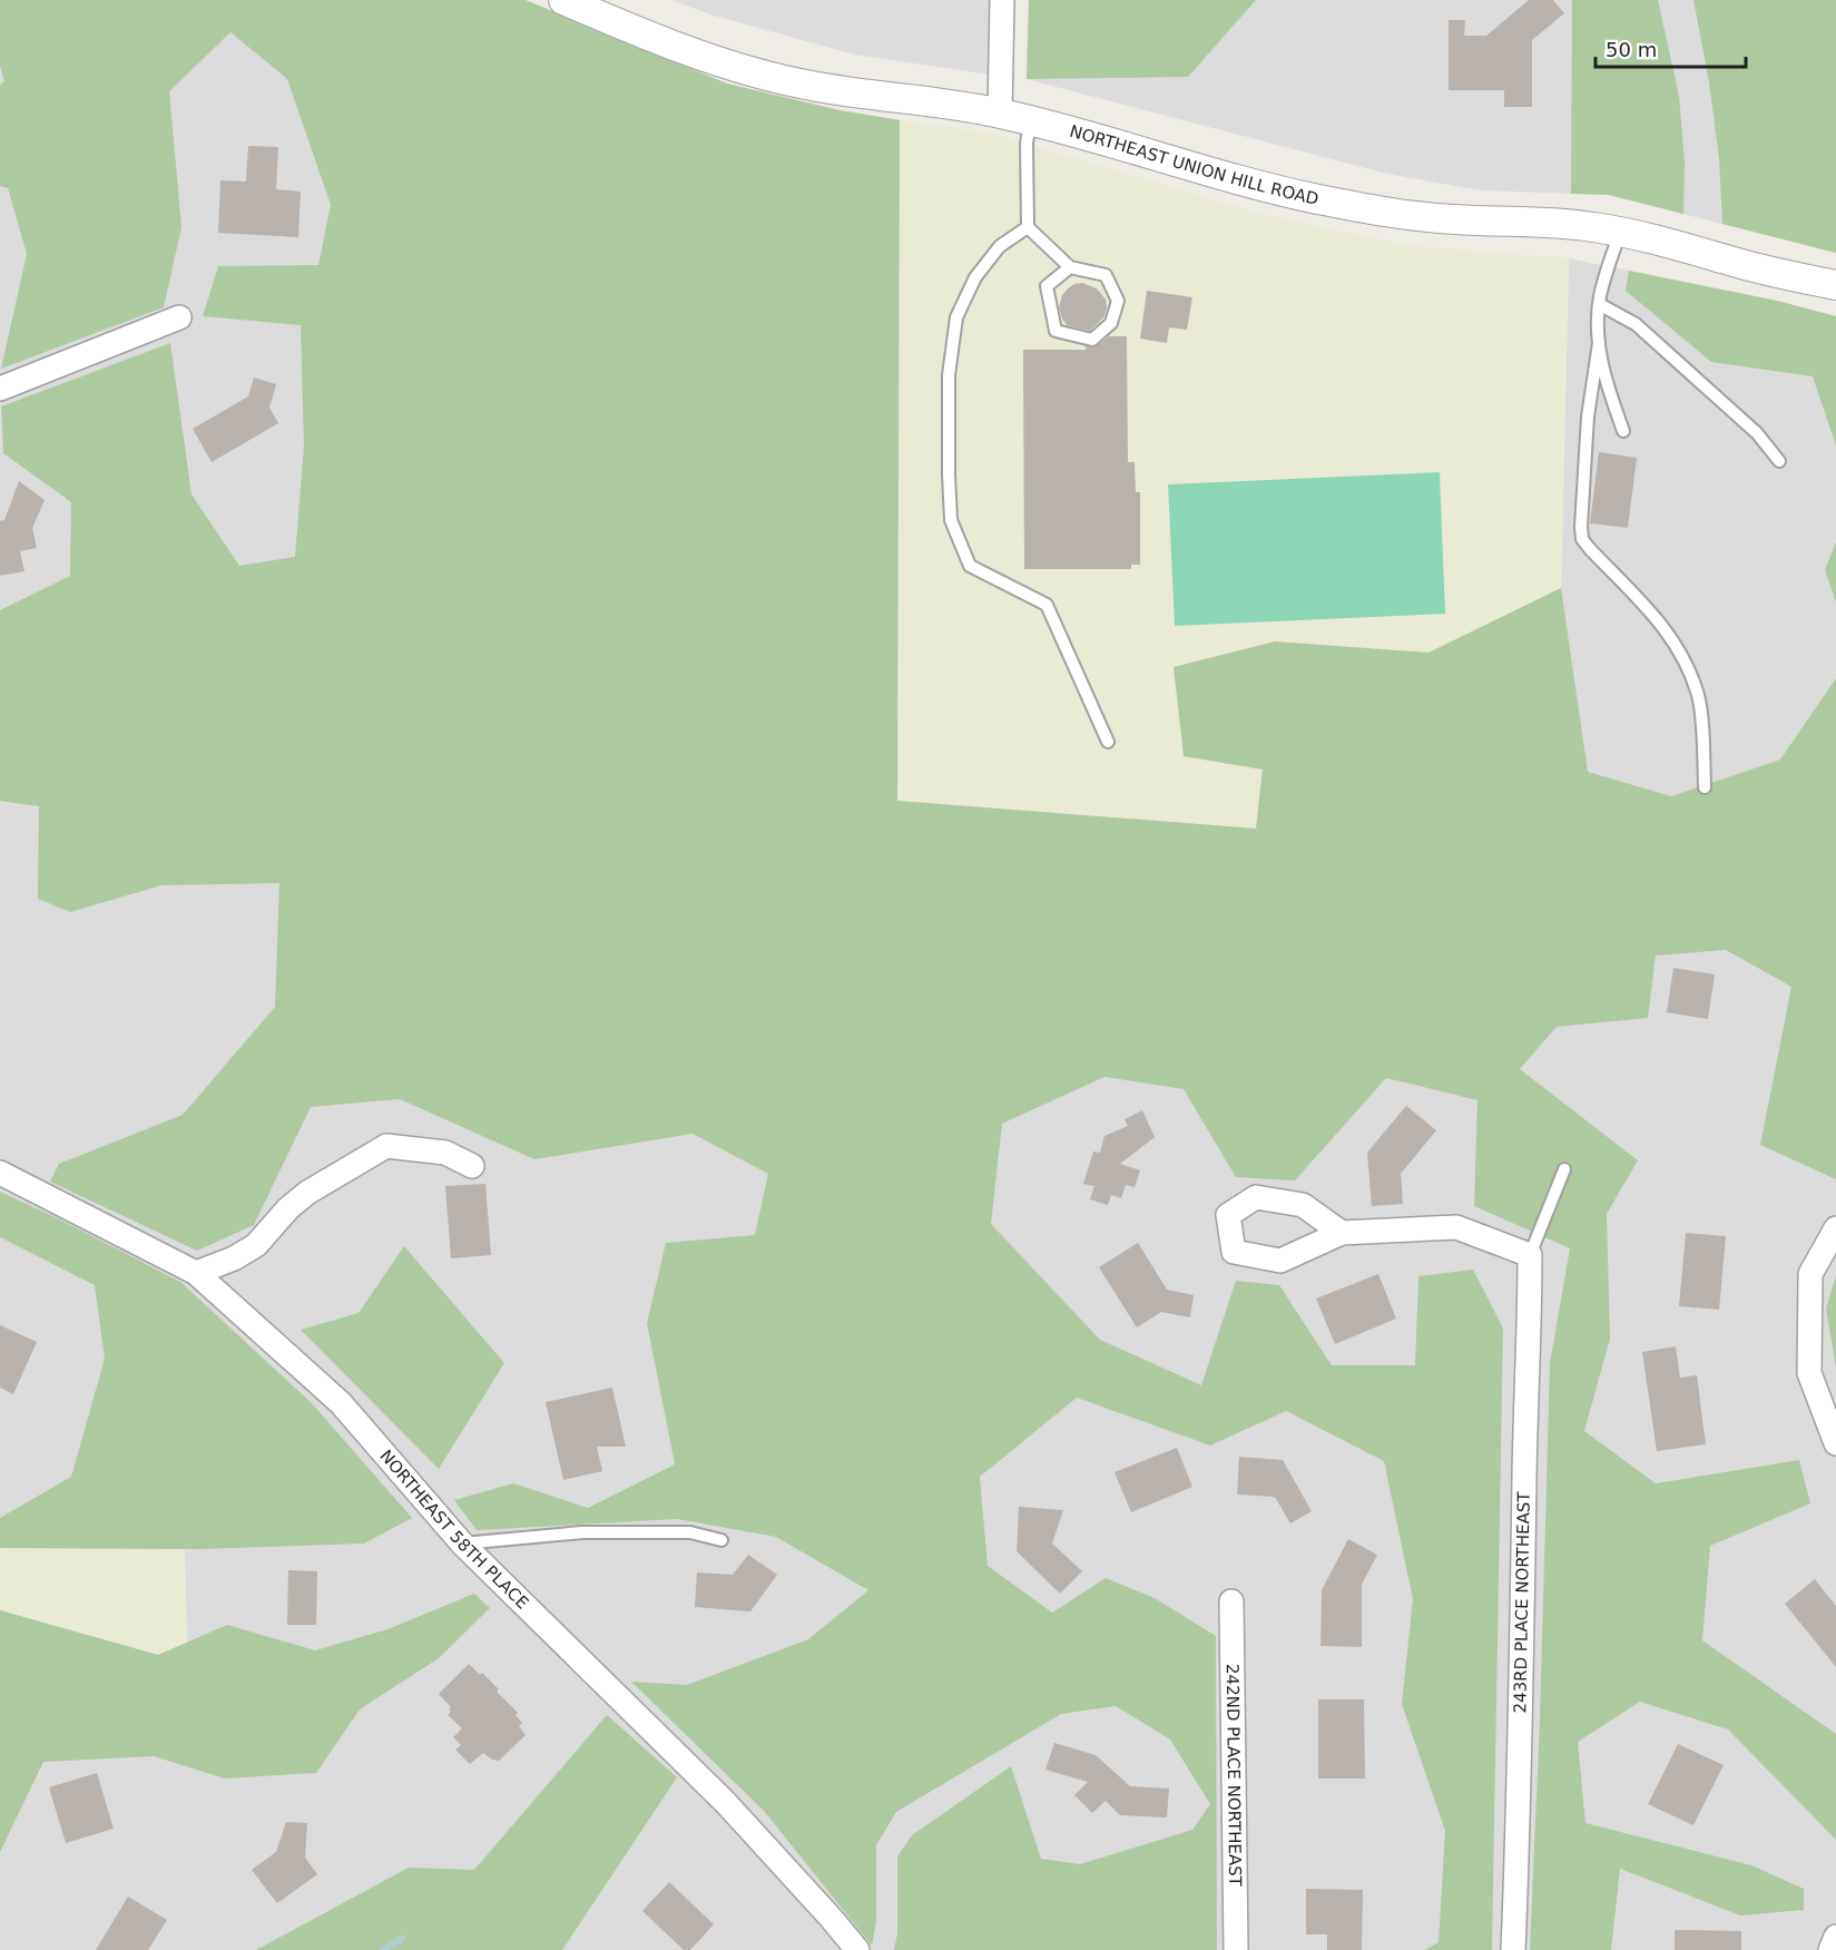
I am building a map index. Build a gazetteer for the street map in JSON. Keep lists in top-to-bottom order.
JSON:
{
  "streets": {
    "street": [
      "NORTHEAST UNION HILL ROAD",
      "NORTHEAST 58TH PLACE",
      "243RD PLACE NORTHEAST",
      "242ND PLACE NORTHEAST"
    ]
  },
  "scale_bar": "50 m"
}
